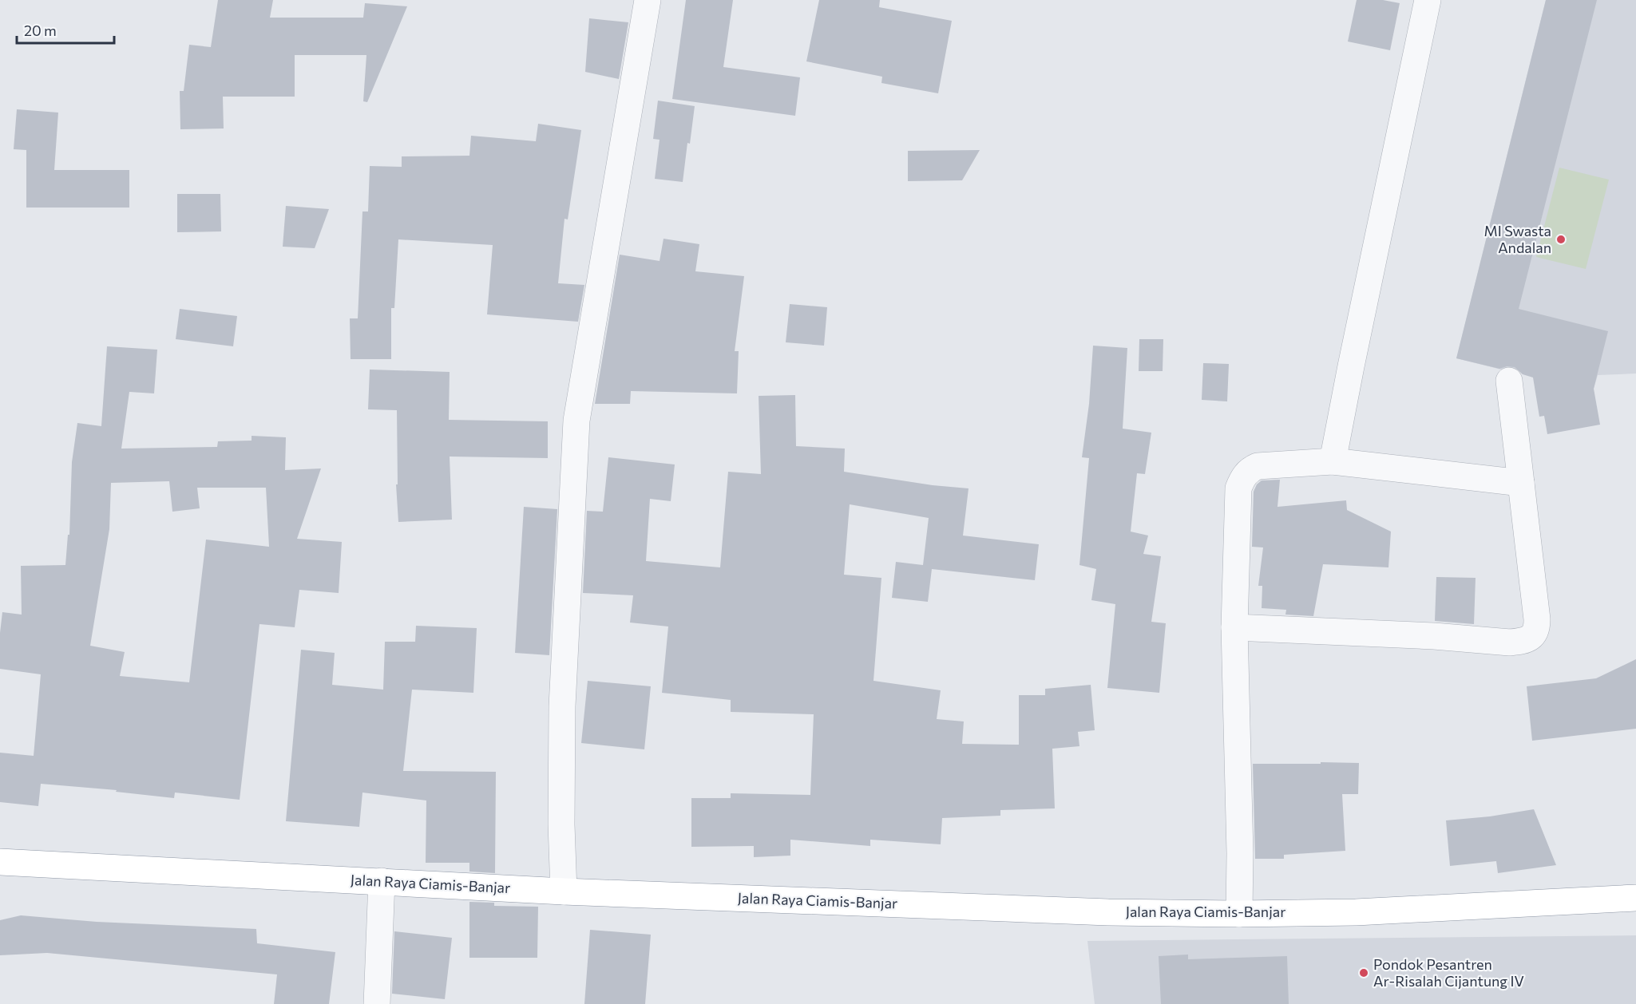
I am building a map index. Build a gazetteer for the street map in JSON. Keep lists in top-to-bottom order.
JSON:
{
  "streets": {
    "highway": ["Jalan Raya Ciamis-Banjar"]
  },
  "places": ["MI Swasta Andalan", "Pondok Pesantren Ar-Risalah Cijantung IV"],
  "scale_bar": "20 m"
}
